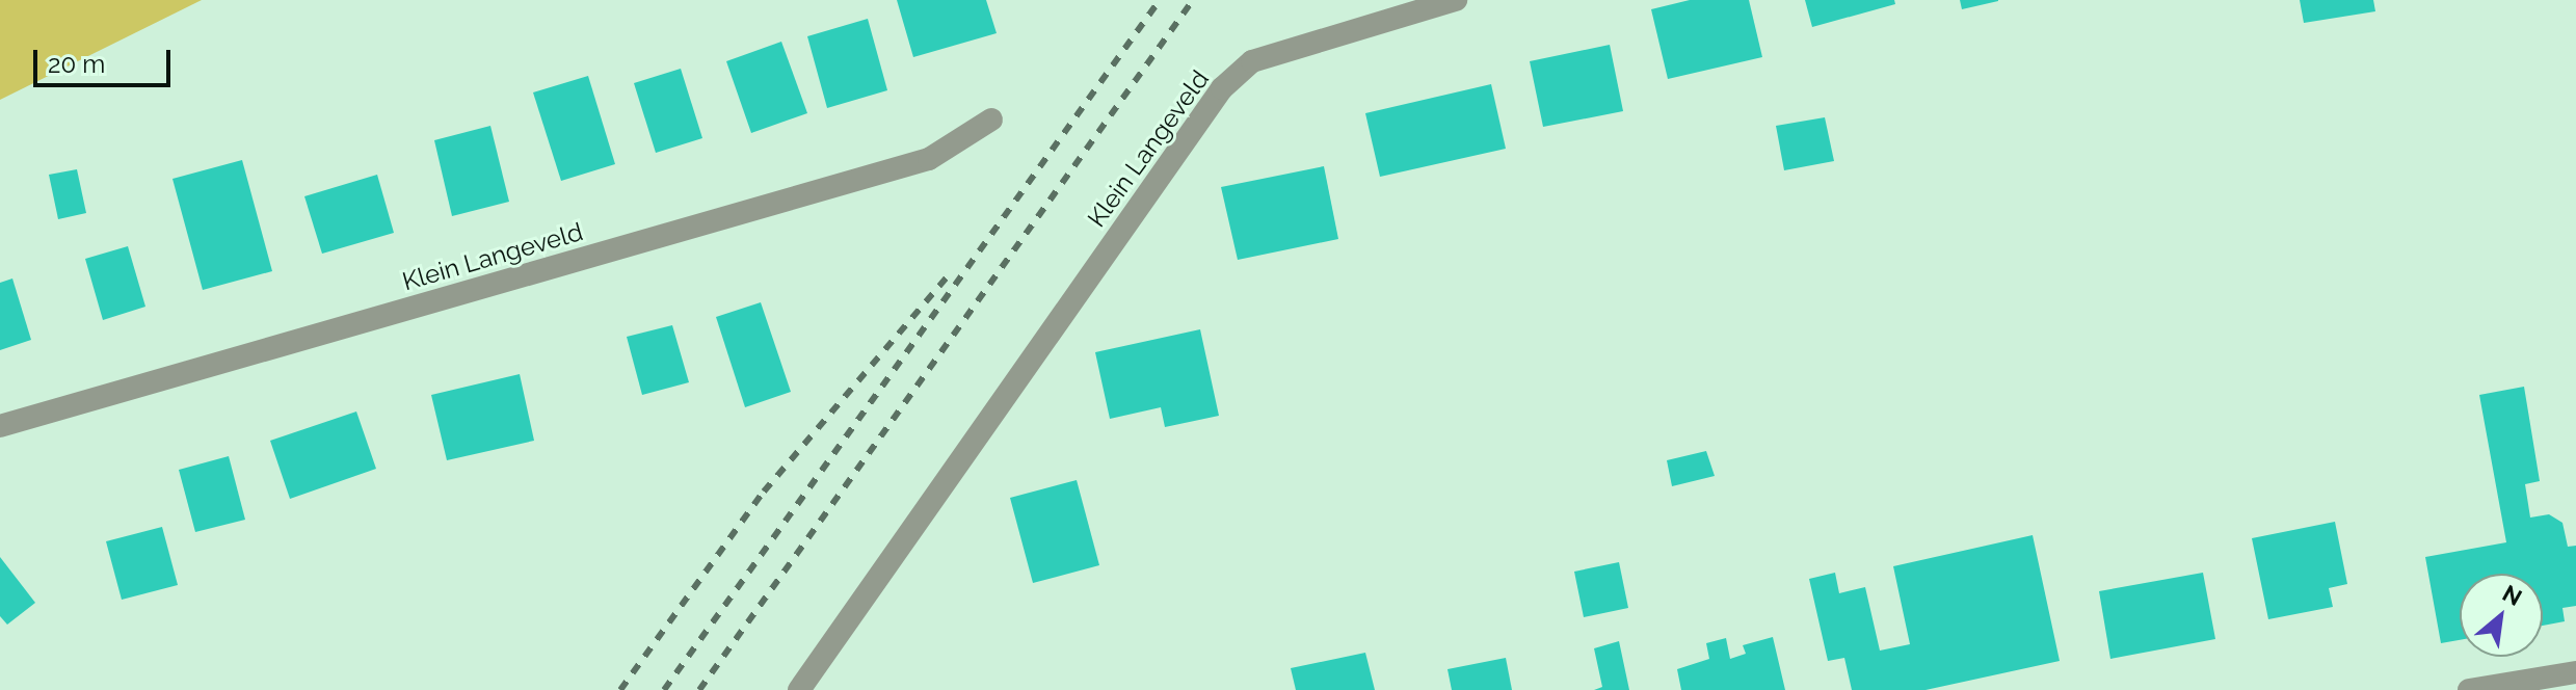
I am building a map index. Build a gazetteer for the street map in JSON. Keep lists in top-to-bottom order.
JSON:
{
  "streets": {
    "street": ["Klein Langeveld"]
  },
  "scale_bar": "20 m",
  "north": "top right"
}
